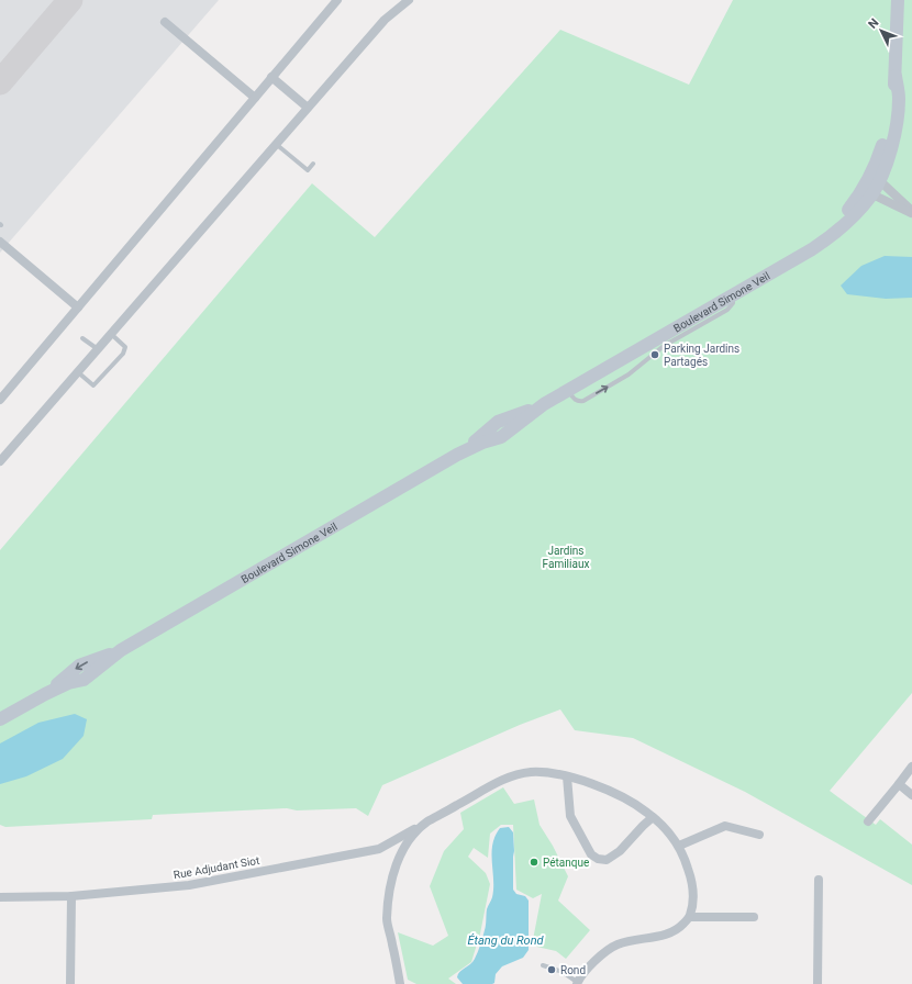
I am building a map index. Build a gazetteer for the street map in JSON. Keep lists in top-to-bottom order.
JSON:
{
  "streets": {
    "main road": ["Boulevard Simone Veil"],
    "street": ["Rue Adjudant Siot"]
  },
  "water": ["Étang du Rond"],
  "parks": ["Jardins Familiaux"],
  "places": ["Parking Jardins Partagés", "Pétanque", "Rond"],
  "north": "top left"
}
